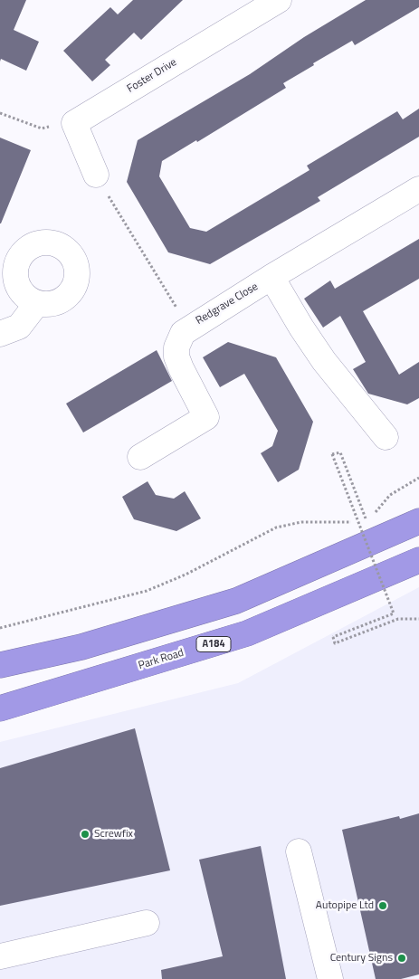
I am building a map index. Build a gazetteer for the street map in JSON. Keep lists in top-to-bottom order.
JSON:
{
  "streets": {
    "highway": ["A184", "Park Road"],
    "street": ["Foster Drive", "Redgrave Close"]
  },
  "places": ["Screwfix", "Autopipe Ltd", "Century Signs"]
}
